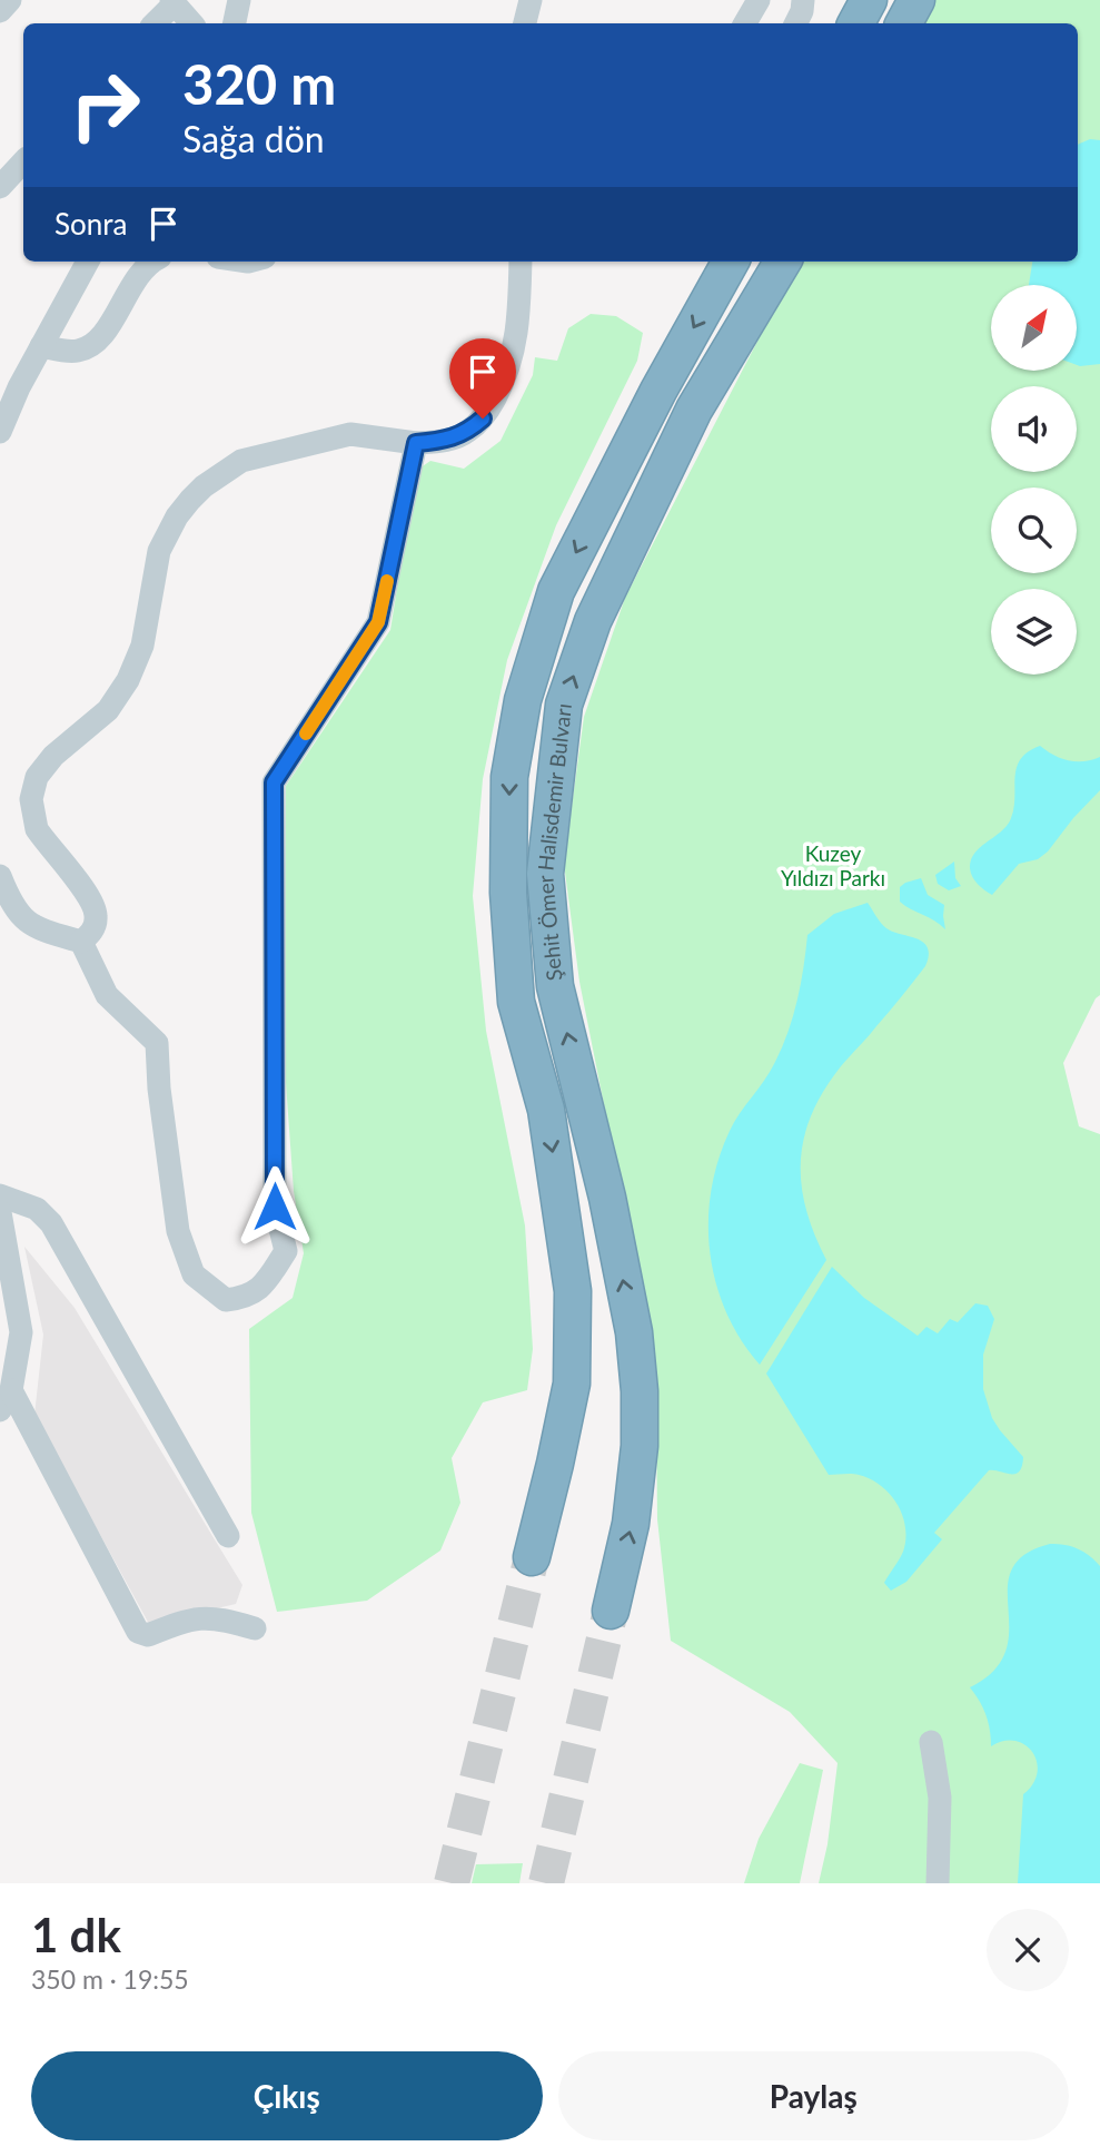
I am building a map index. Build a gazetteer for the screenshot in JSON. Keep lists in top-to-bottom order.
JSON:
{
  "streets": {
    "highway": ["Şehit Ömer Halisdemir Bulvarı"]
  },
  "parks": ["Kuzey Yıldızı Parkı"],
  "north": "top right",
  "page": {
    "turn": ["320 m", "Sağa dön"],
    "then": "Sonra",
    "heading": ["1 dk", "350 m · 19:55"],
    "buttons": ["Çıkış", "Paylaş"]
  }
}
